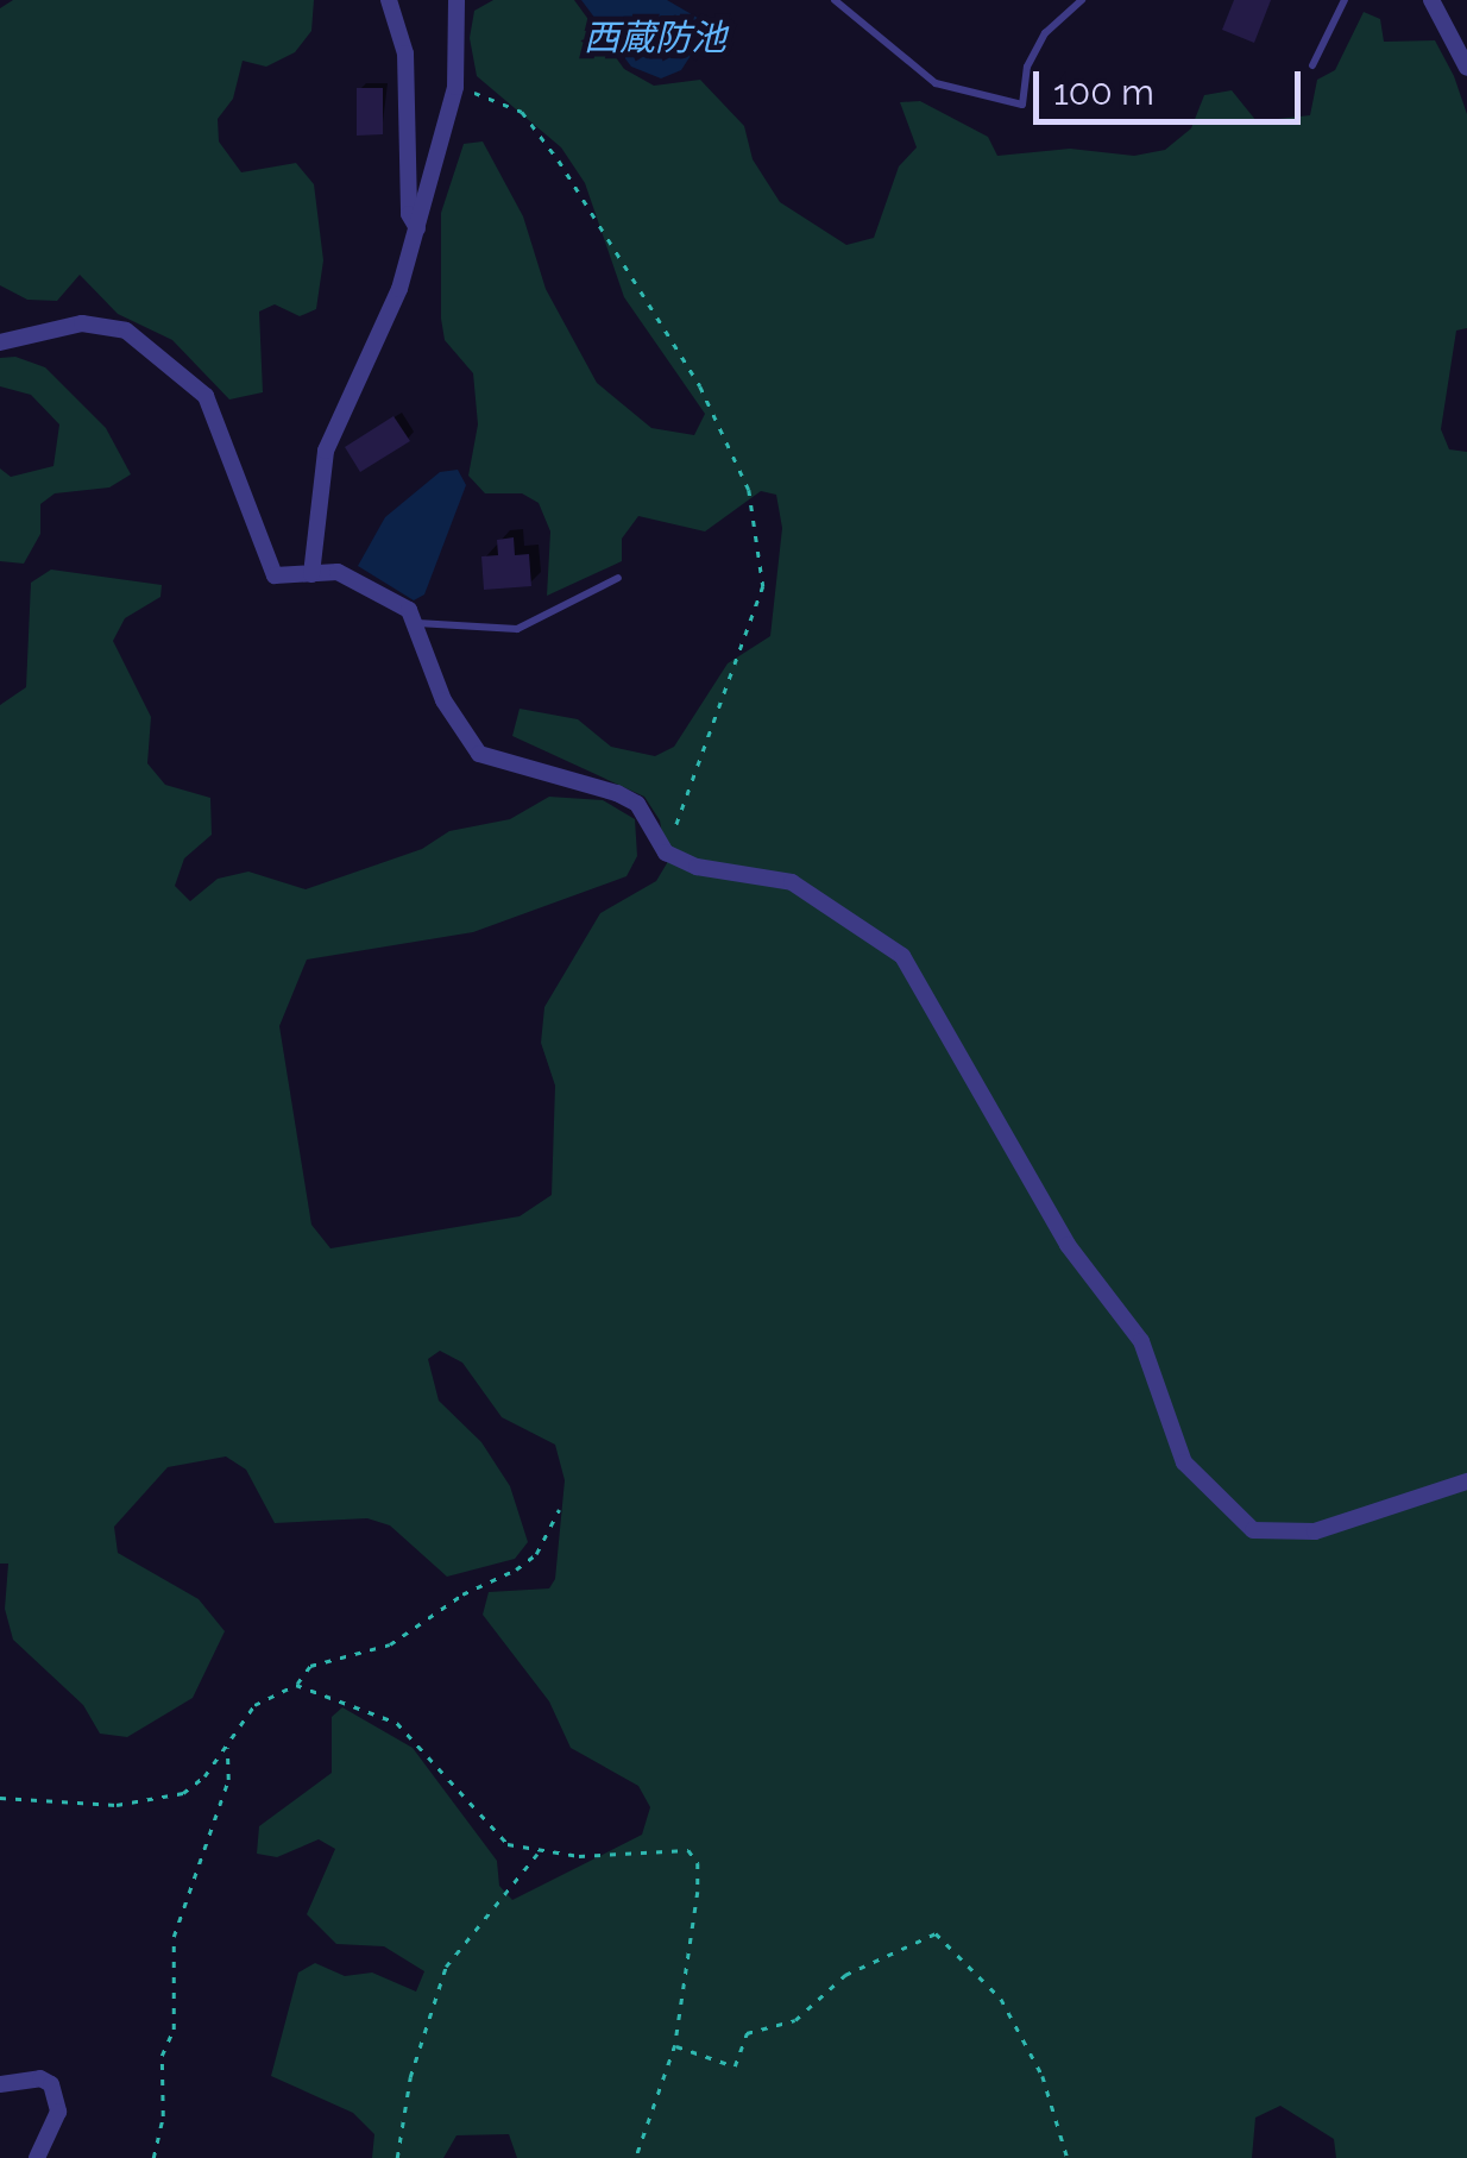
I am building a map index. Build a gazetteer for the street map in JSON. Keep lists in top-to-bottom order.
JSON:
{
  "water": ["西蔵防池"],
  "scale_bar": "100 m"
}
